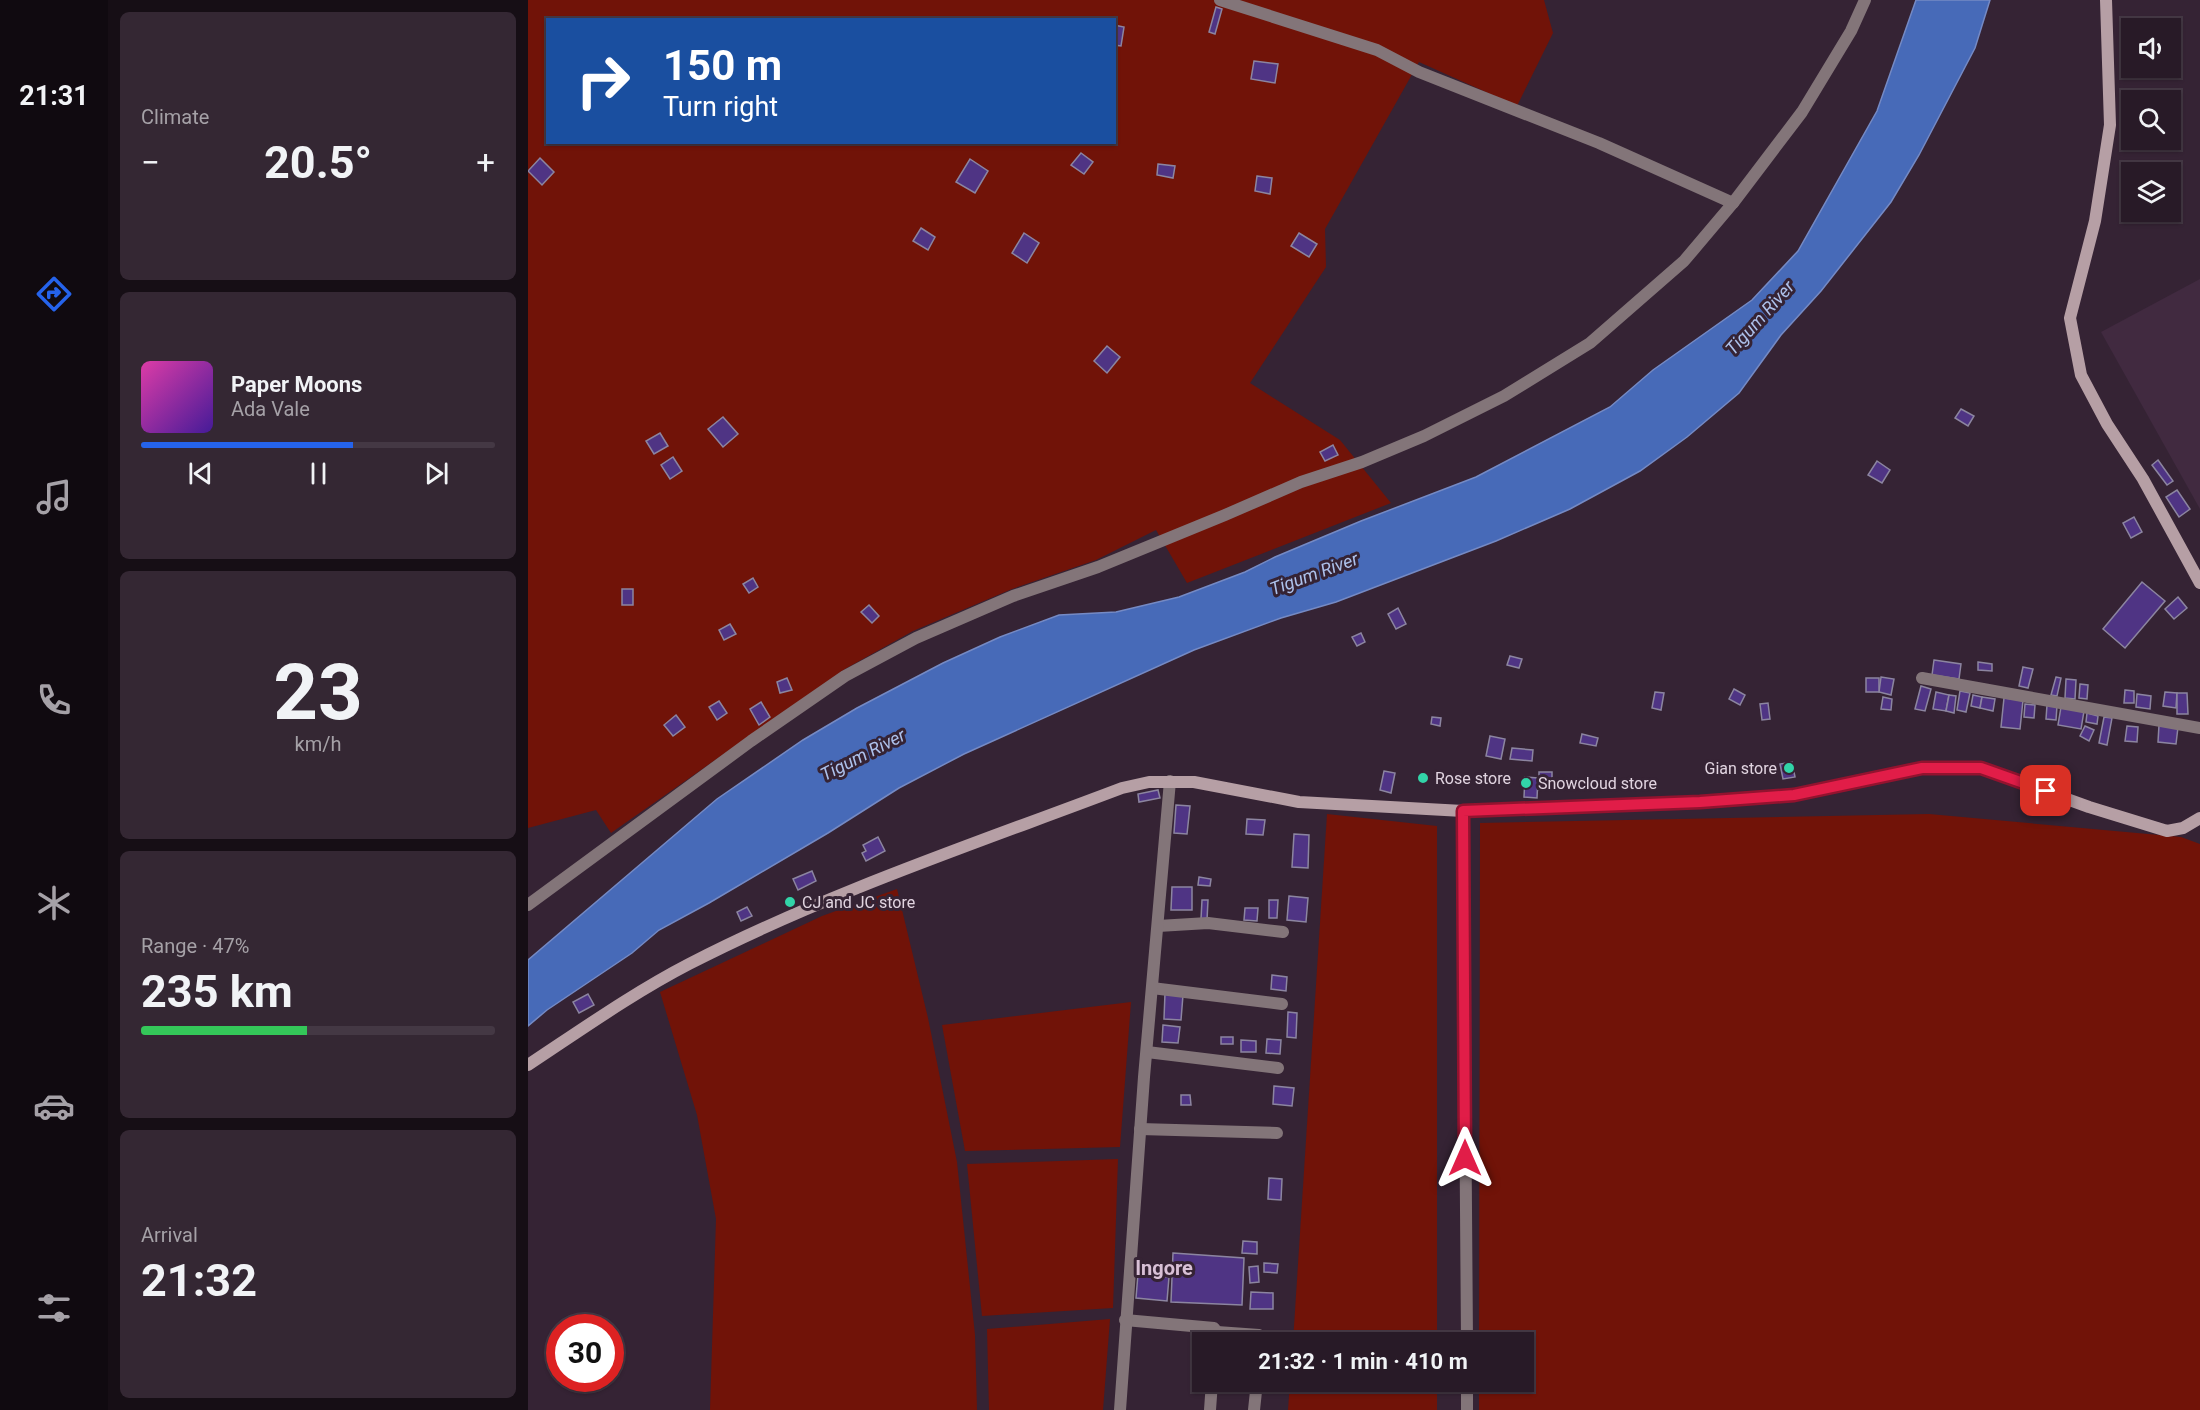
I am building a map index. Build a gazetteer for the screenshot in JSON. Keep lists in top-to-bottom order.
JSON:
{
  "districts": ["Ingore"],
  "water": ["Tigum River"],
  "places": [
    "Gian store",
    "Rose store",
    "Snowcloud store",
    "CJ and JC store"
  ],
  "page": {
    "tabs": "21:31",
    "tile": [
      "Climate",
      ["23", "km/h"],
      ["Range · 47%", "235 km"],
      ["Arrival", "21:32"]
    ],
    "turn": ["150 m", "Turn right"],
    "heat": ["−", "20.5°", "+"],
    "song": ["Paper Moons", "Ada Vale"],
    "limit": "30",
    "trip": "21:32 · 1 min · 410 m"
  }
}
